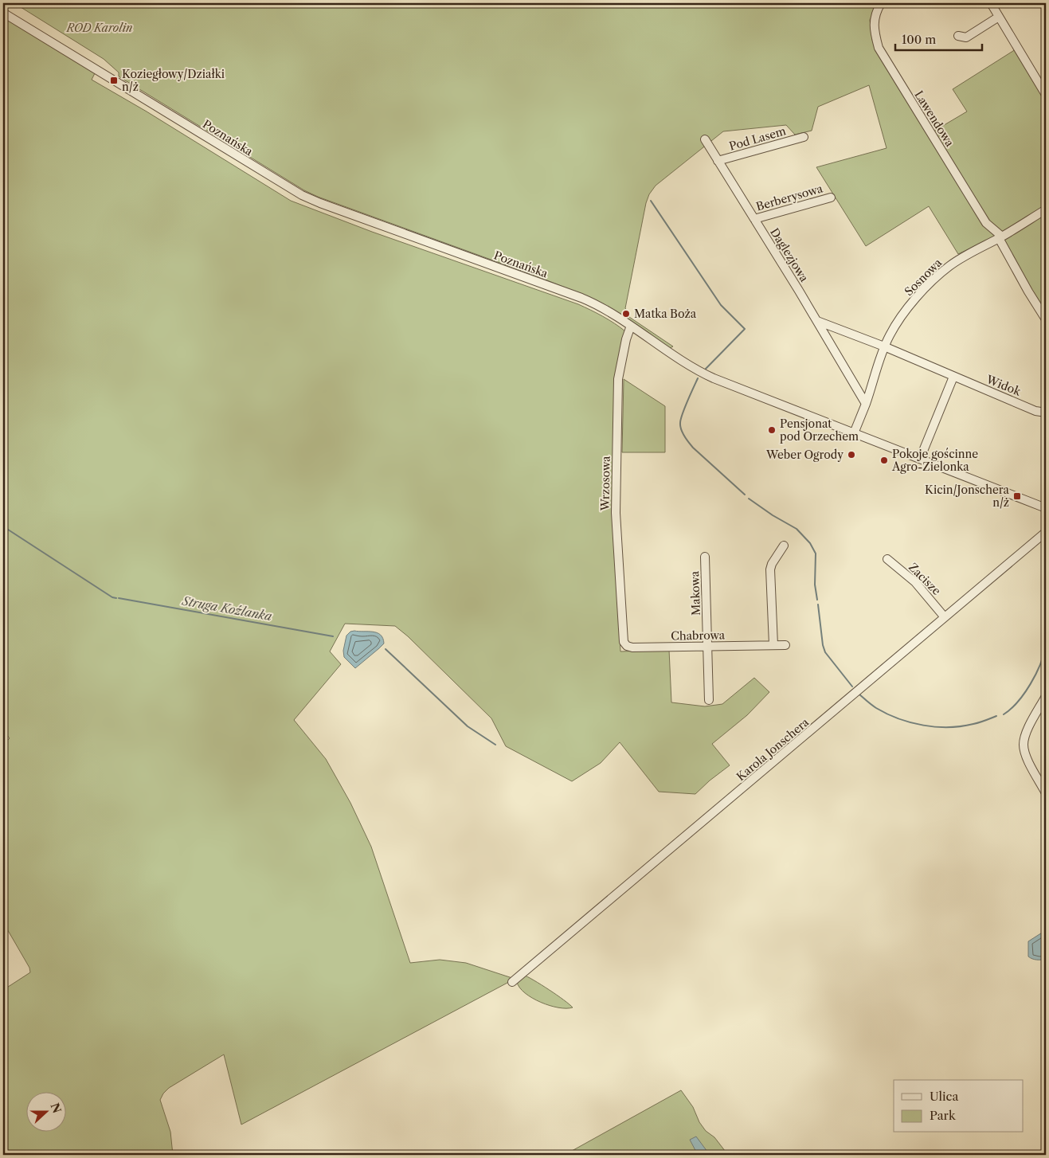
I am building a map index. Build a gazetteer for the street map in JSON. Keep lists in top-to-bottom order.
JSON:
{
  "streets": {
    "street": [
      "Lawendowa",
      "Poznańska",
      "Pod Lasem",
      "Berberysowa",
      "Daglezjowa",
      "Sosnowa",
      "Widok",
      "Wrzosowa",
      "Zacisze",
      "Makowa",
      "Chabrowa",
      "Karola Jonschera"
    ]
  },
  "crossings": [
    ["Lawendowa", "Sosnowa"],
    ["Poznańska", "Sosnowa"],
    ["Poznańska", "Wrzosowa"],
    ["Pod Lasem", "Daglezjowa"],
    ["Berberysowa", "Daglezjowa"],
    ["Daglezjowa", "Sosnowa"],
    ["Sosnowa", "Widok"],
    ["Wrzosowa", "Chabrowa"],
    ["Zacisze", "Karola Jonschera"],
    ["Makowa", "Chabrowa"]
  ],
  "water": ["Struga Koźlanka"],
  "parks": ["ROD Karolin"],
  "places": {
    "transit": ["Koziegłowy/Działki n/ż", "Kicin/Jonschera n/ż"],
    "other": [
      "Matka Boża",
      "Pensjonat pod Orzechem",
      "Weber Ogrody",
      "Pokoje gościnne Agro-Zielonka"
    ]
  },
  "legend": ["Ulica", "Park"],
  "scale_bar": "100 m",
  "north": "right"
}
